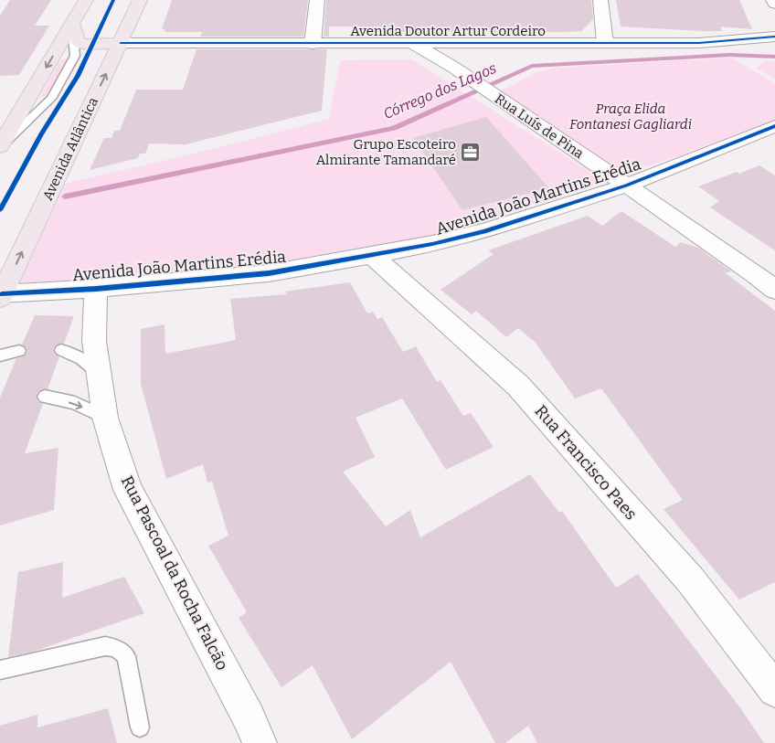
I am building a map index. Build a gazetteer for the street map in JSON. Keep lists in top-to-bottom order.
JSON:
{
  "streets": {
    "main road": ["Avenida Atlântica"],
    "street": [
      "Avenida Doutor Artur Cordeiro",
      "Rua Luís de Pina",
      "Avenida João Martins Erédia",
      "Rua Francisco Paes",
      "Rua Pascoal da Rocha Falcão"
    ]
  },
  "crossings": [
    ["Avenida Doutor Artur Cordeiro", "Rua Luís de Pina"],
    ["Avenida Doutor Artur Cordeiro", "Avenida Atlântica"],
    ["Rua Luís de Pina", "Avenida João Martins Erédia"],
    ["Avenida Atlântica", "Avenida João Martins Erédia"],
    ["Avenida João Martins Erédia", "Rua Francisco Paes"],
    ["Avenida João Martins Erédia", "Rua Pascoal da Rocha Falcão"]
  ],
  "water": ["Córrego dos Lagos"],
  "parks": ["Praça Elida Fontanesi Gagliardi"],
  "places": {
    "office": ["Grupo Escoteiro Almirante Tamandaré"]
  }
}
